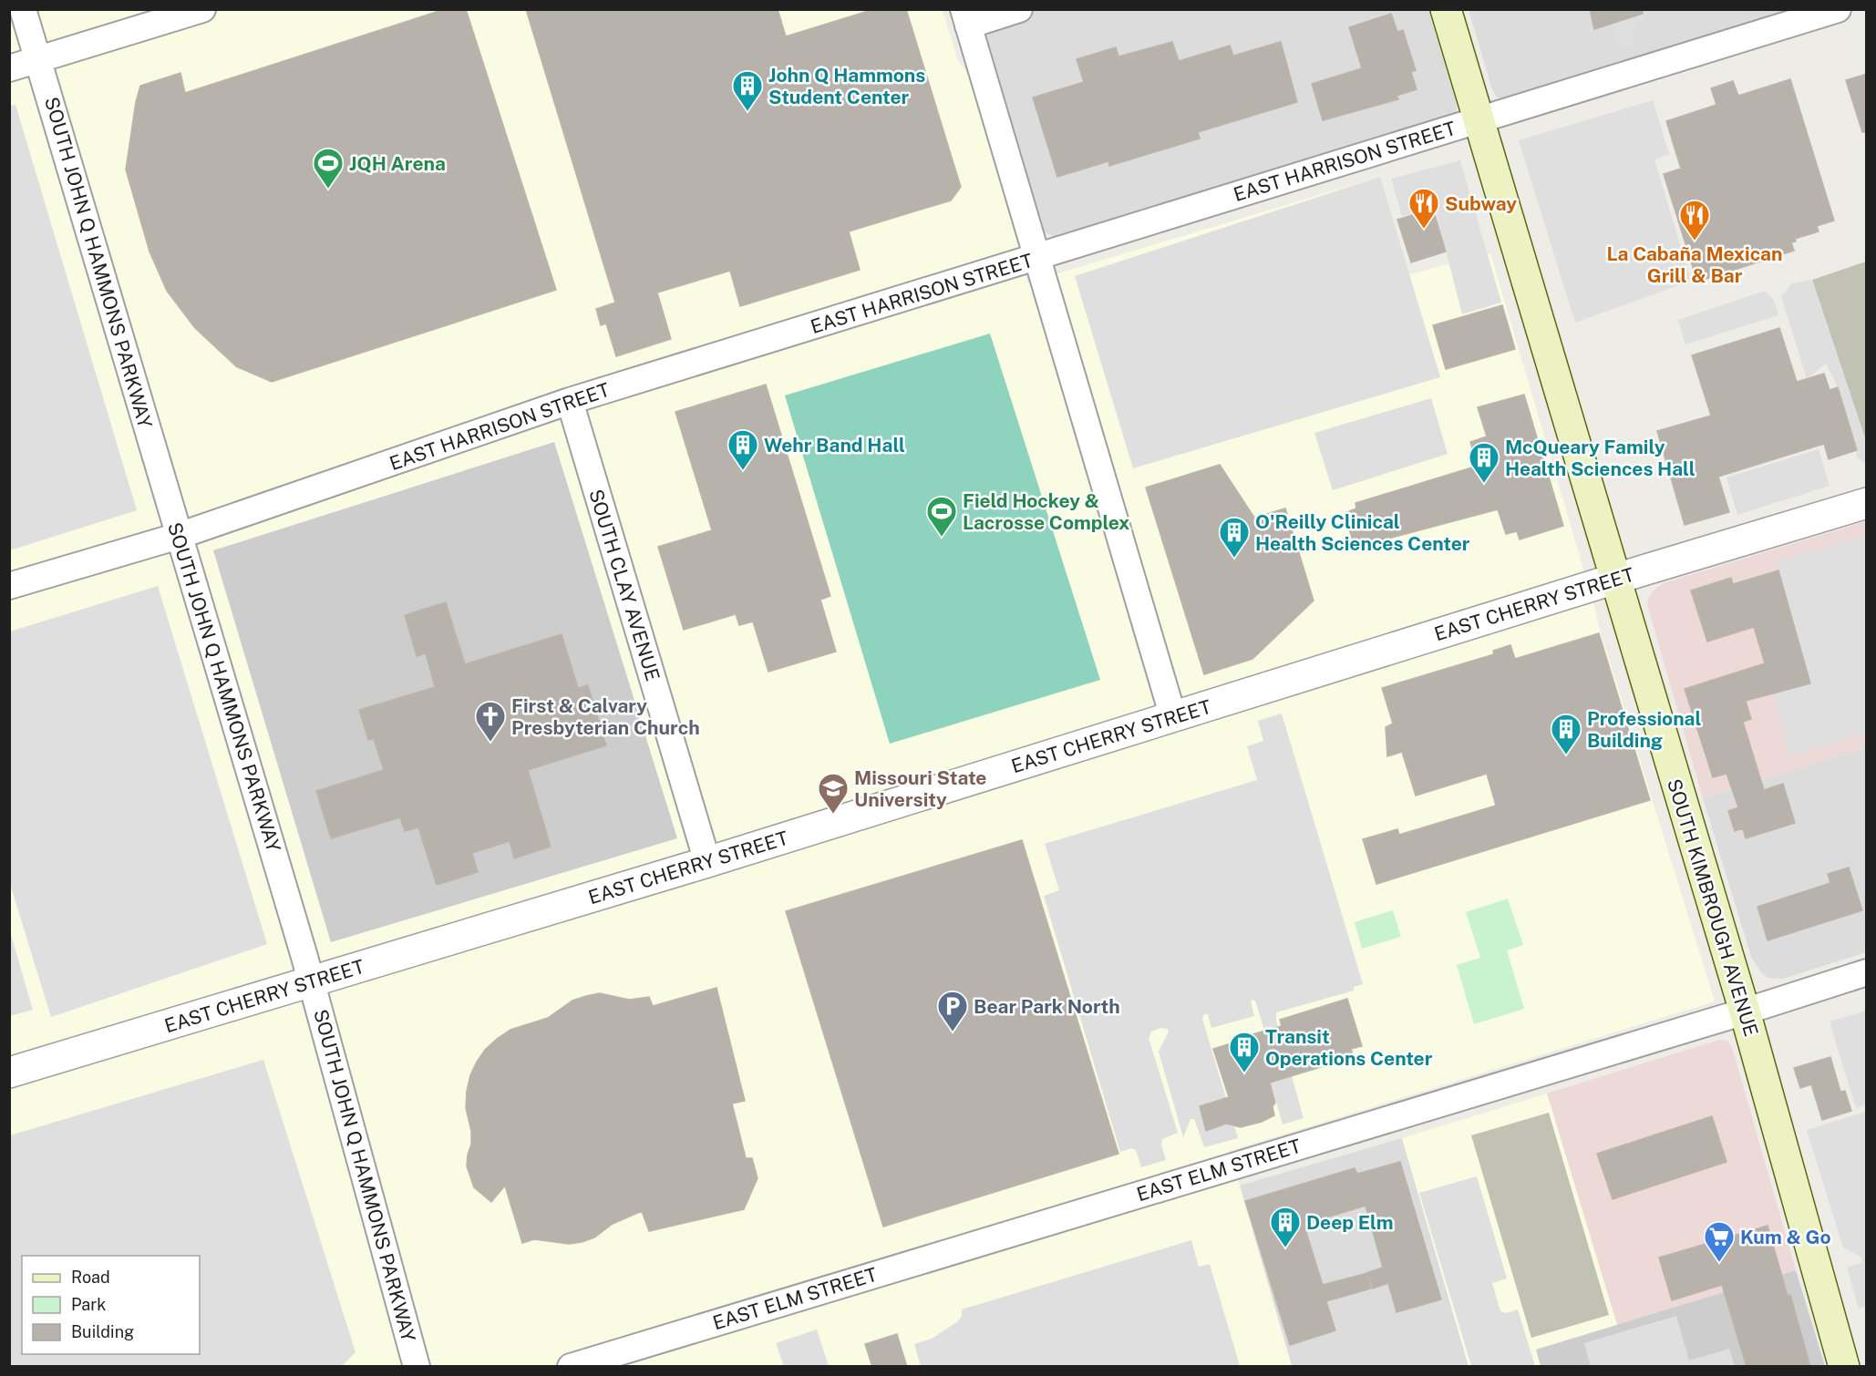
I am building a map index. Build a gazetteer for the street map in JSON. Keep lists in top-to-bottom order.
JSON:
{
  "streets": {
    "main road": ["SOUTH KIMBROUGH AVENUE"],
    "street": [
      "EAST HARRISON STREET",
      "SOUTH JOHN Q HAMMONS PARKWAY",
      "SOUTH CLAY AVENUE",
      "EAST CHERRY STREET",
      "EAST ELM STREET"
    ]
  },
  "crossings": [
    ["EAST HARRISON STREET", "SOUTH JOHN Q HAMMONS PARKWAY"],
    ["EAST HARRISON STREET", "SOUTH CLAY AVENUE"],
    ["EAST HARRISON STREET", "SOUTH KIMBROUGH AVENUE"],
    ["SOUTH JOHN Q HAMMONS PARKWAY", "EAST CHERRY STREET"],
    ["SOUTH CLAY AVENUE", "EAST CHERRY STREET"],
    ["EAST CHERRY STREET", "SOUTH KIMBROUGH AVENUE"],
    ["SOUTH KIMBROUGH AVENUE", "EAST ELM STREET"]
  ],
  "places": {
    "building": [
      "John Q Hammons Student Center",
      "Wehr Band Hall",
      "McQueary Family Health Sciences Hall",
      "O'Reilly Clinical Health Sciences Center",
      "Professional Building",
      "Transit Operations Center",
      "Deep Elm"
    ],
    "sports": ["JQH Arena", "Field Hockey & Lacrosse Complex"],
    "restaurant": ["Subway", "La Cabaña Mexican Grill & Bar"],
    "church": ["First & Calvary Presbyterian Church"],
    "school or university": ["Missouri State University"],
    "parking": ["Bear Park North"],
    "supermarket": ["Kum & Go"]
  },
  "legend": ["Road", "Park", "Building"]
}
